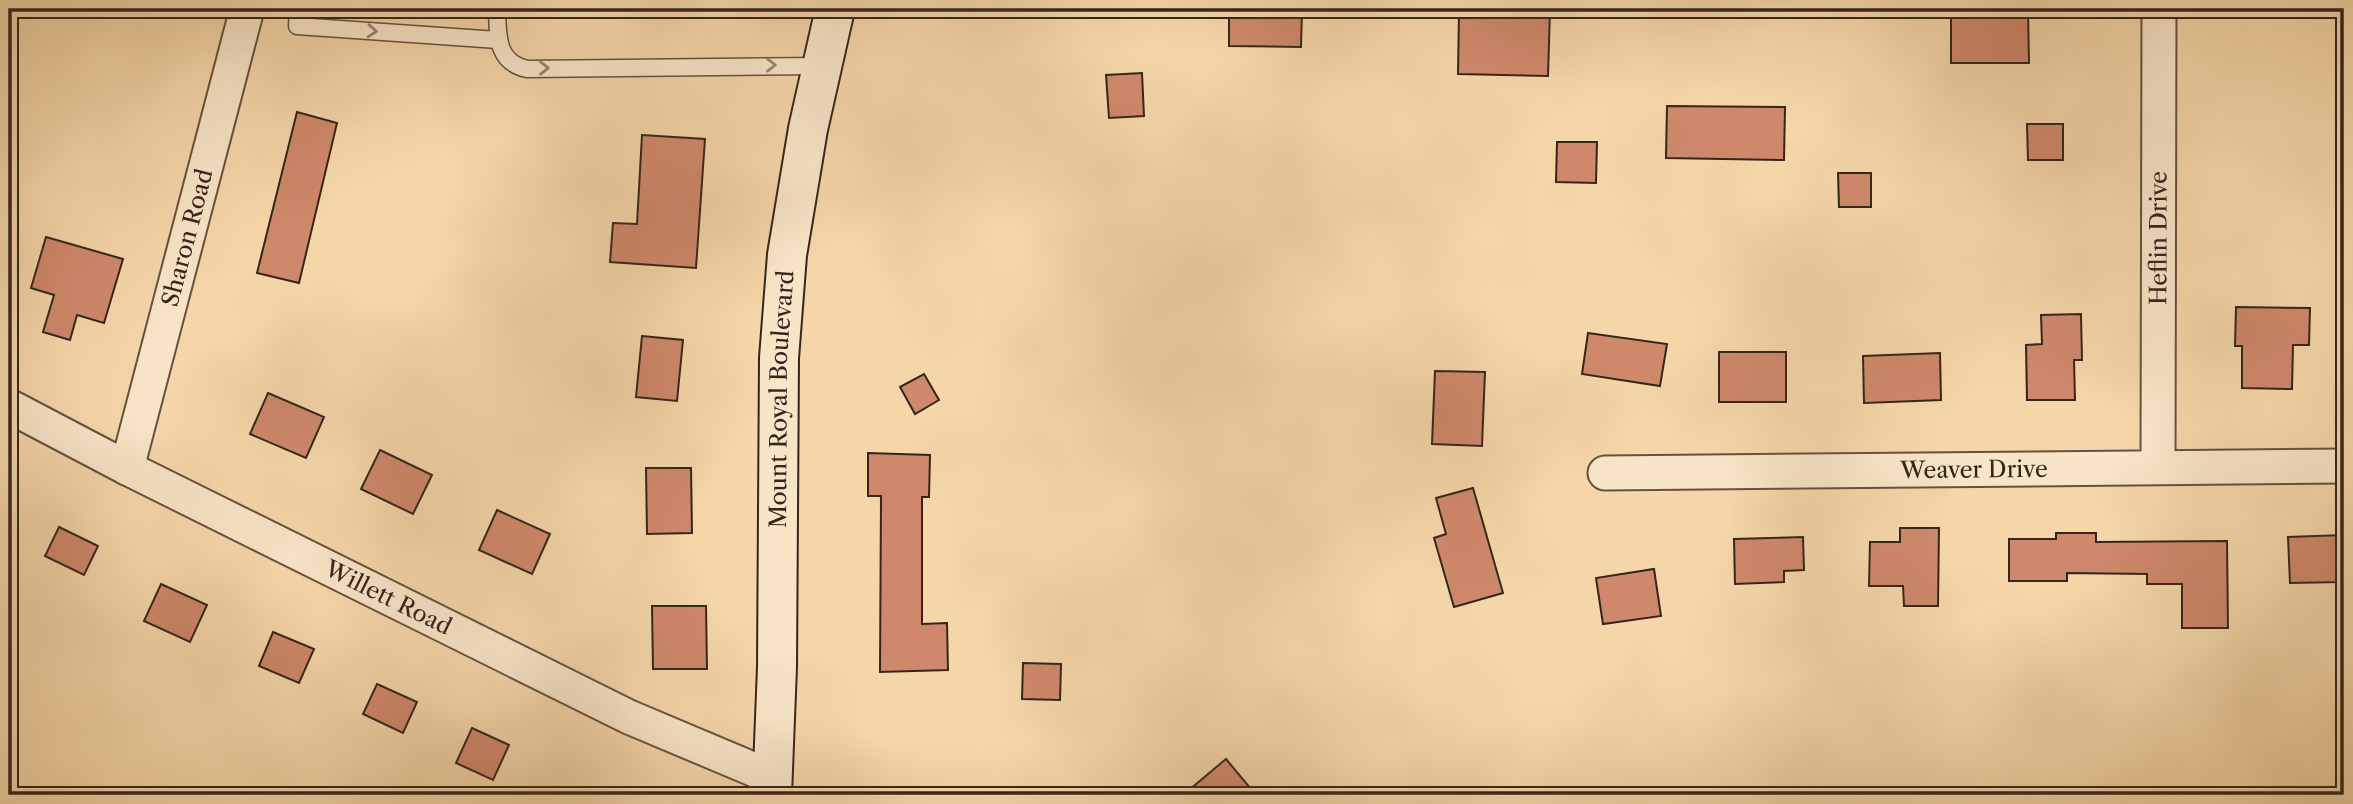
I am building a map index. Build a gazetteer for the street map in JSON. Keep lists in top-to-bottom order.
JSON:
{
  "streets": {
    "main road": ["Mount Royal Boulevard"],
    "street": [
      "Heflin Drive",
      "Sharon Road",
      "Weaver Drive",
      "Willett Road"
    ]
  },
  "crossings": [
    ["Heflin Drive", "Weaver Drive"],
    ["Sharon Road", "Willett Road"],
    ["Mount Royal Boulevard", "Willett Road"]
  ]
}
